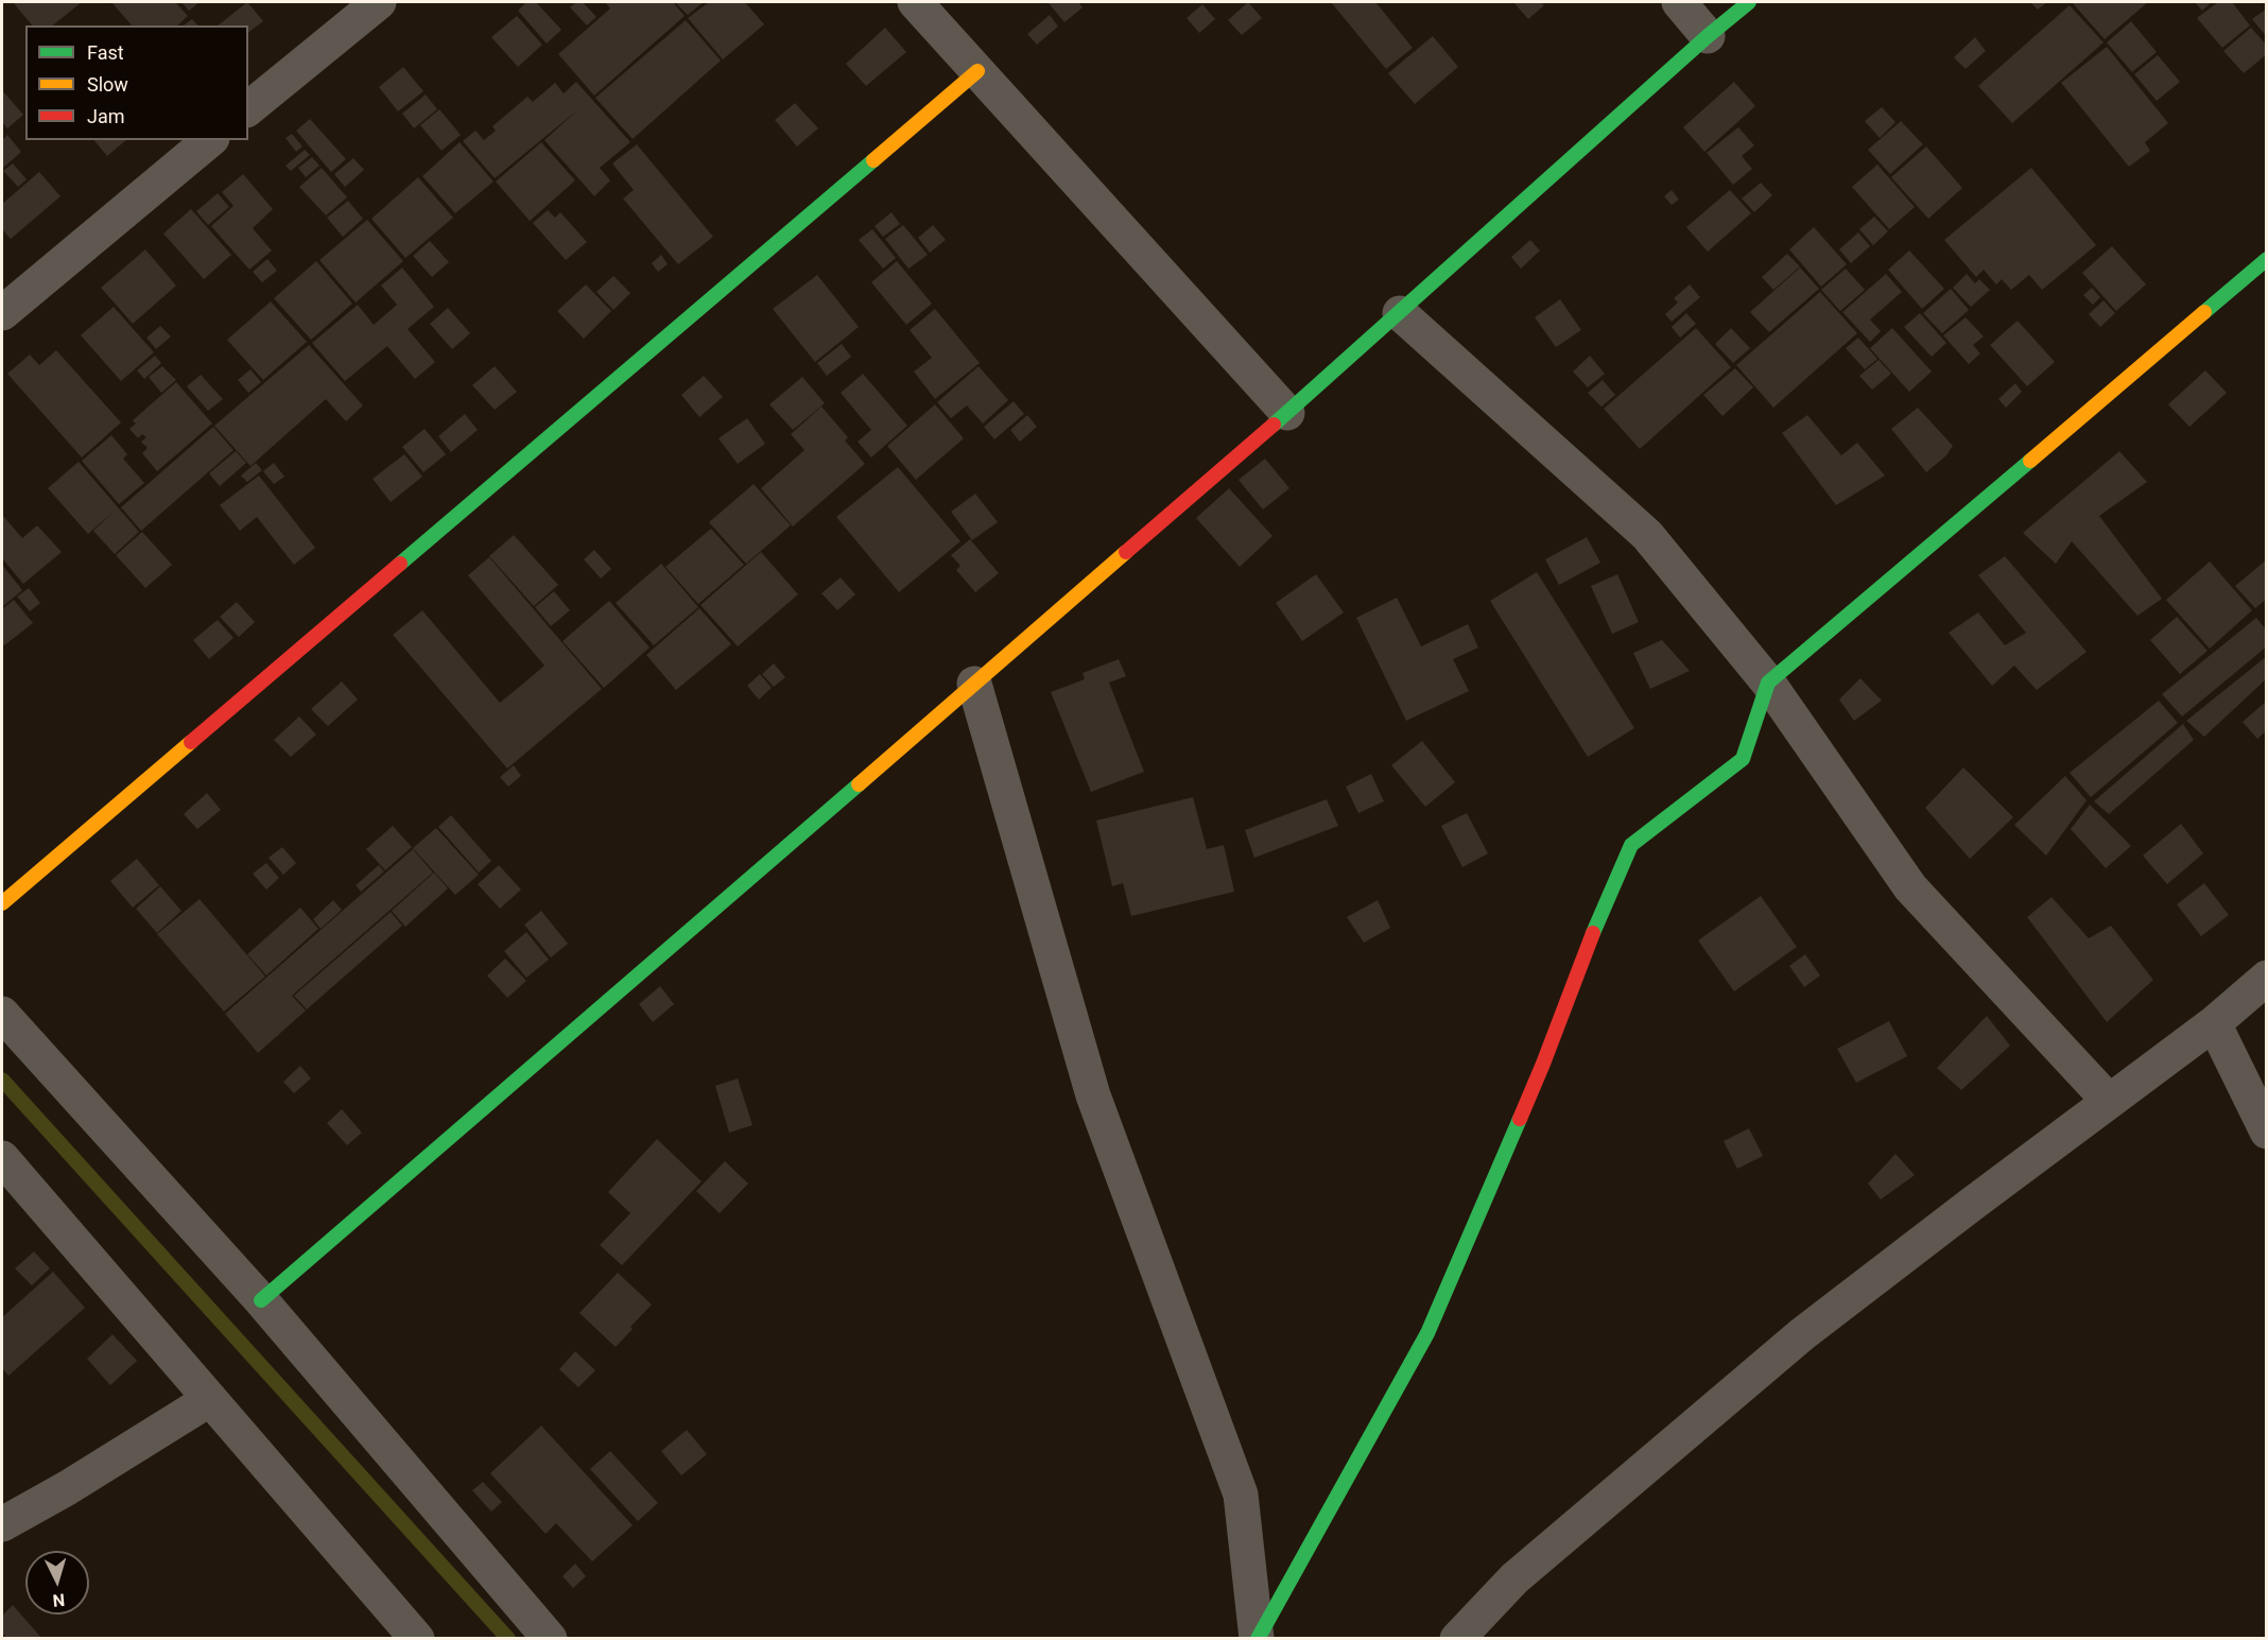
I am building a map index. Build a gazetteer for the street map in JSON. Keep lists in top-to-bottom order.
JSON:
{
  "legend": ["Fast", "Slow", "Jam"],
  "north": "bottom"
}
